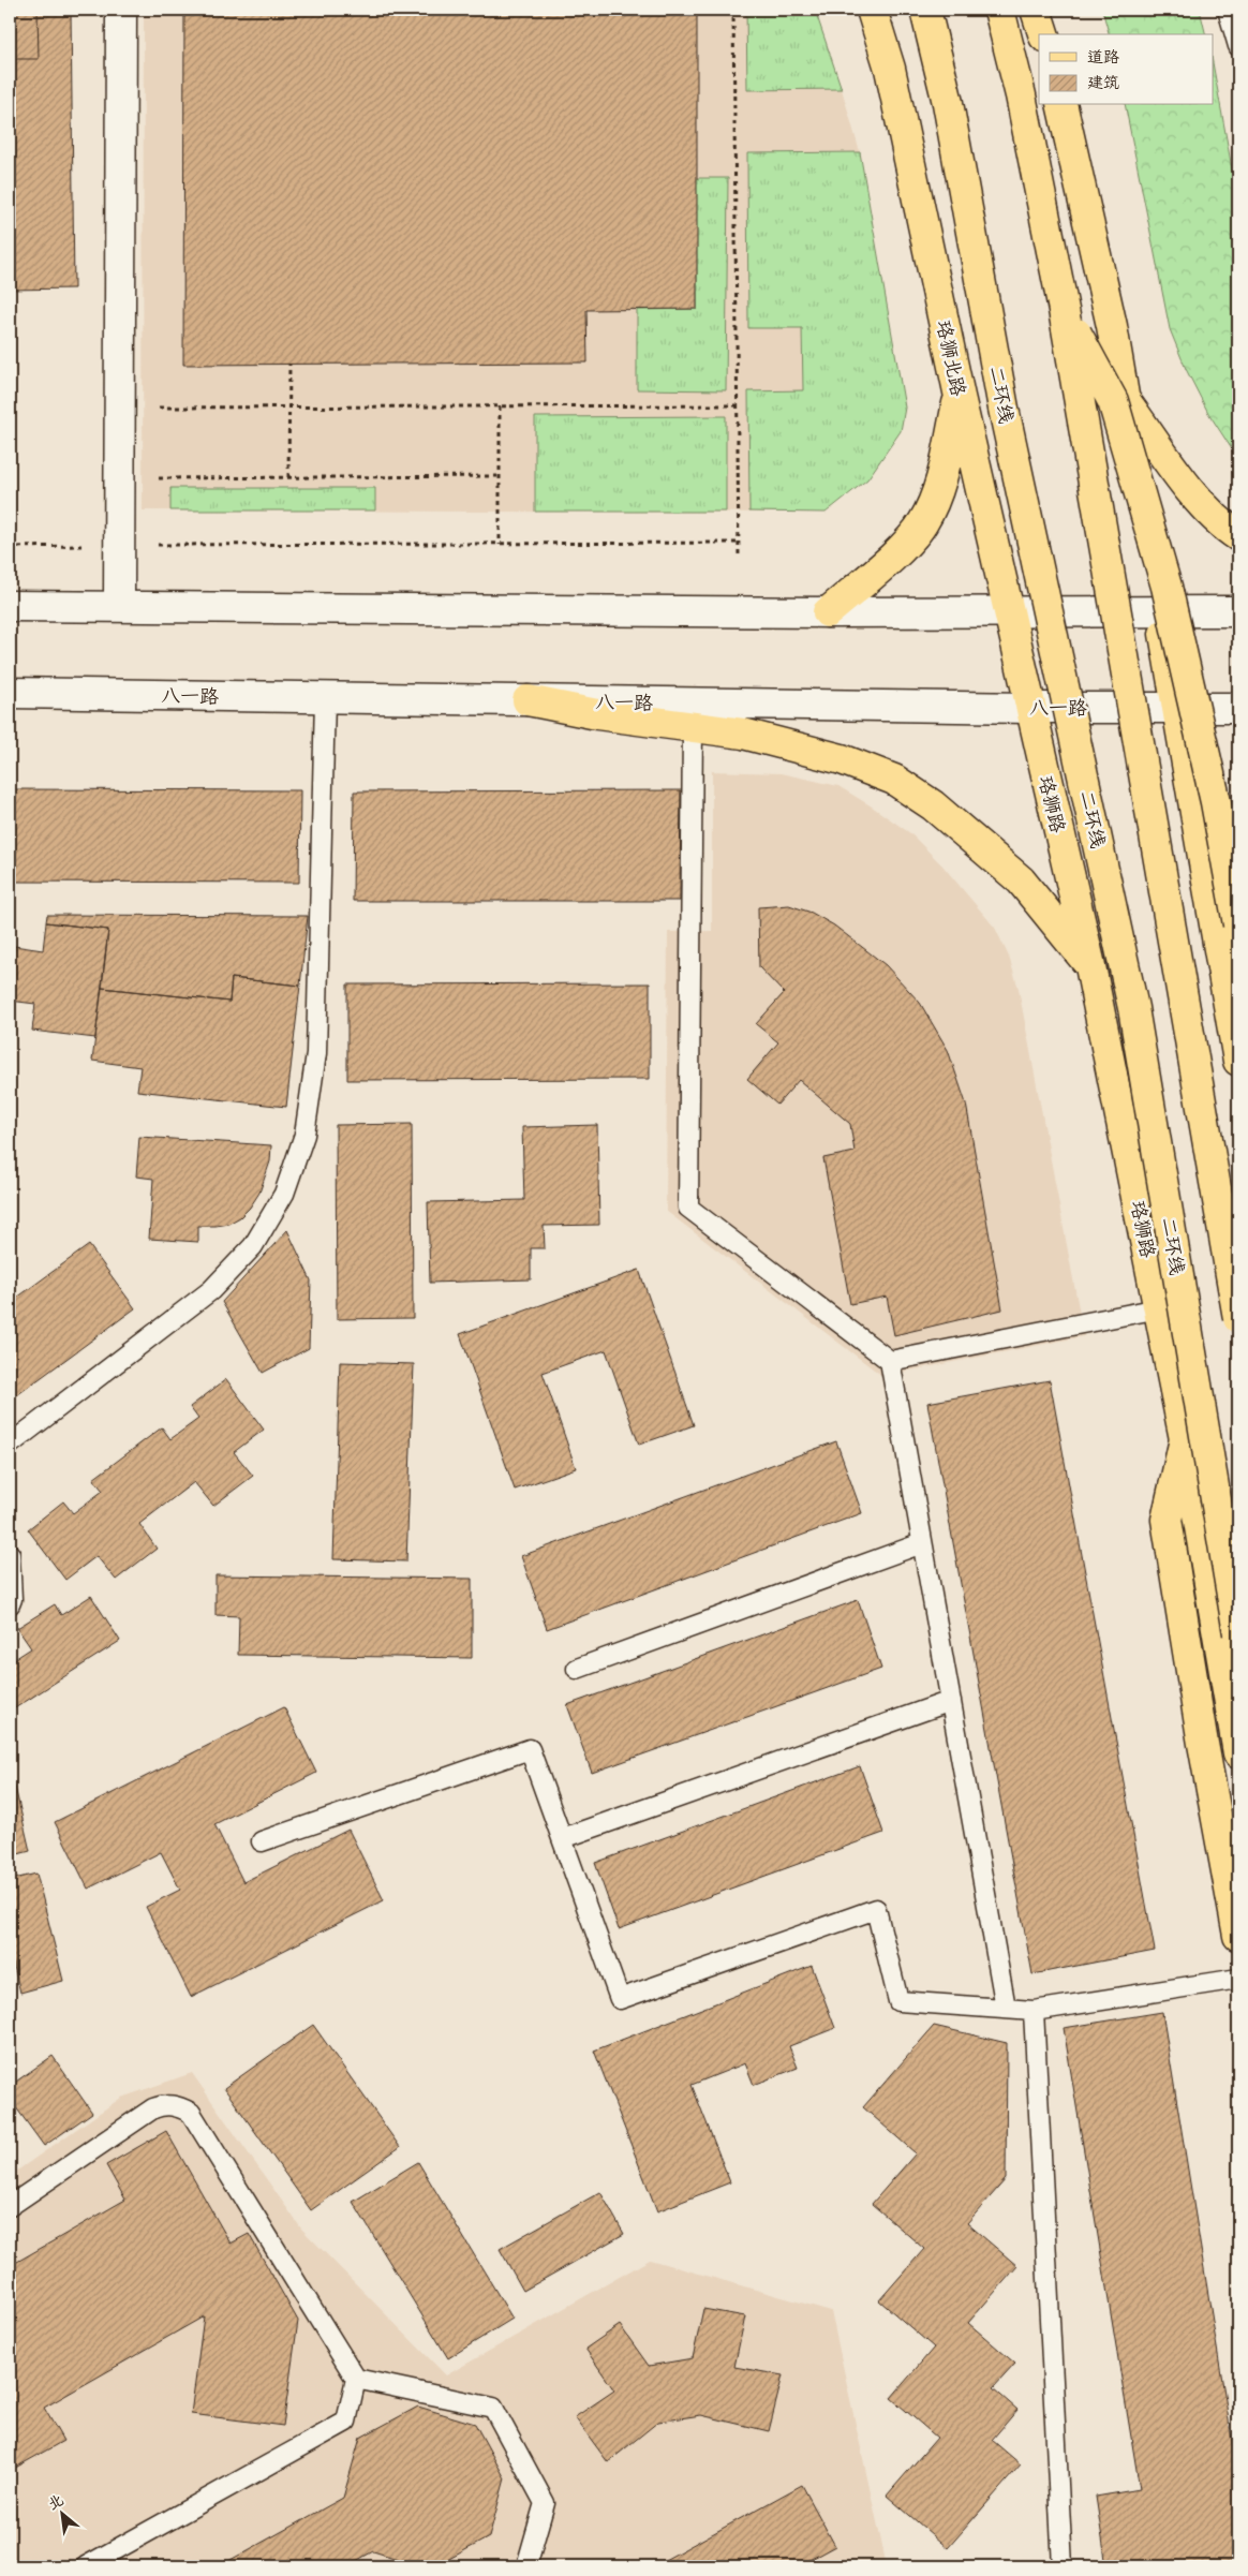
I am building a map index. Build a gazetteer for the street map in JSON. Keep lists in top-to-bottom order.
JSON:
{
  "streets": {
    "main road": [
      "珞狮北路",
      "二环线",
      "八一路",
      "珞狮路"
    ]
  },
  "crossings": [
    ["珞狮北路", "八一路"],
    ["珞狮北路", "珞狮路"],
    ["八一路", "珞狮路"]
  ],
  "legend": ["道路", "建筑"],
  "north": "top left"
}
